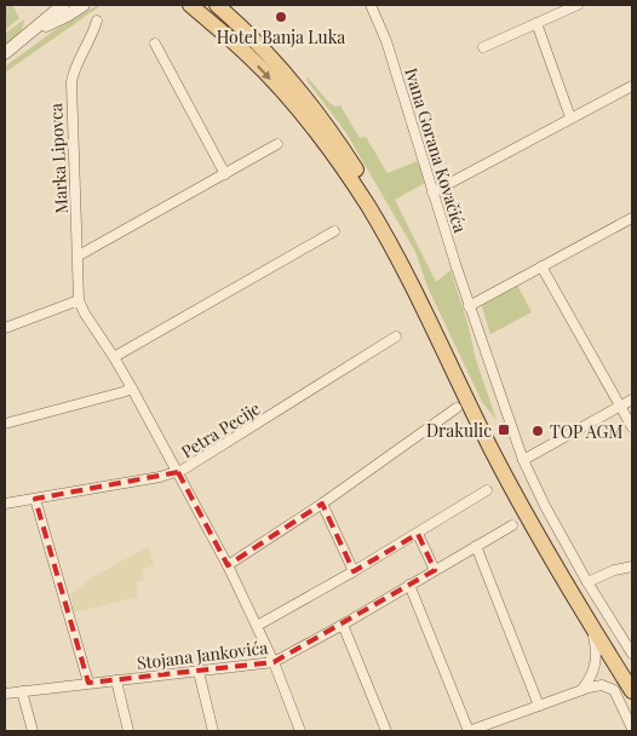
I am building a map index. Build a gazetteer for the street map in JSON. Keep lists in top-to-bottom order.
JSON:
{
  "streets": {
    "street": [
      "Ivana Gorana Kovačića",
      "Marka Lipovca",
      "Petra Pecije",
      "Stojana Jankovića"
    ]
  },
  "crossings": [
    ["Marka Lipovca", "Petra Pecije"],
    ["Marka Lipovca", "Stojana Jankovića"]
  ],
  "places": {
    "other": ["Hotel Banja Luka", "TOP AGM"],
    "transit": ["Drakulic"]
  }
}
